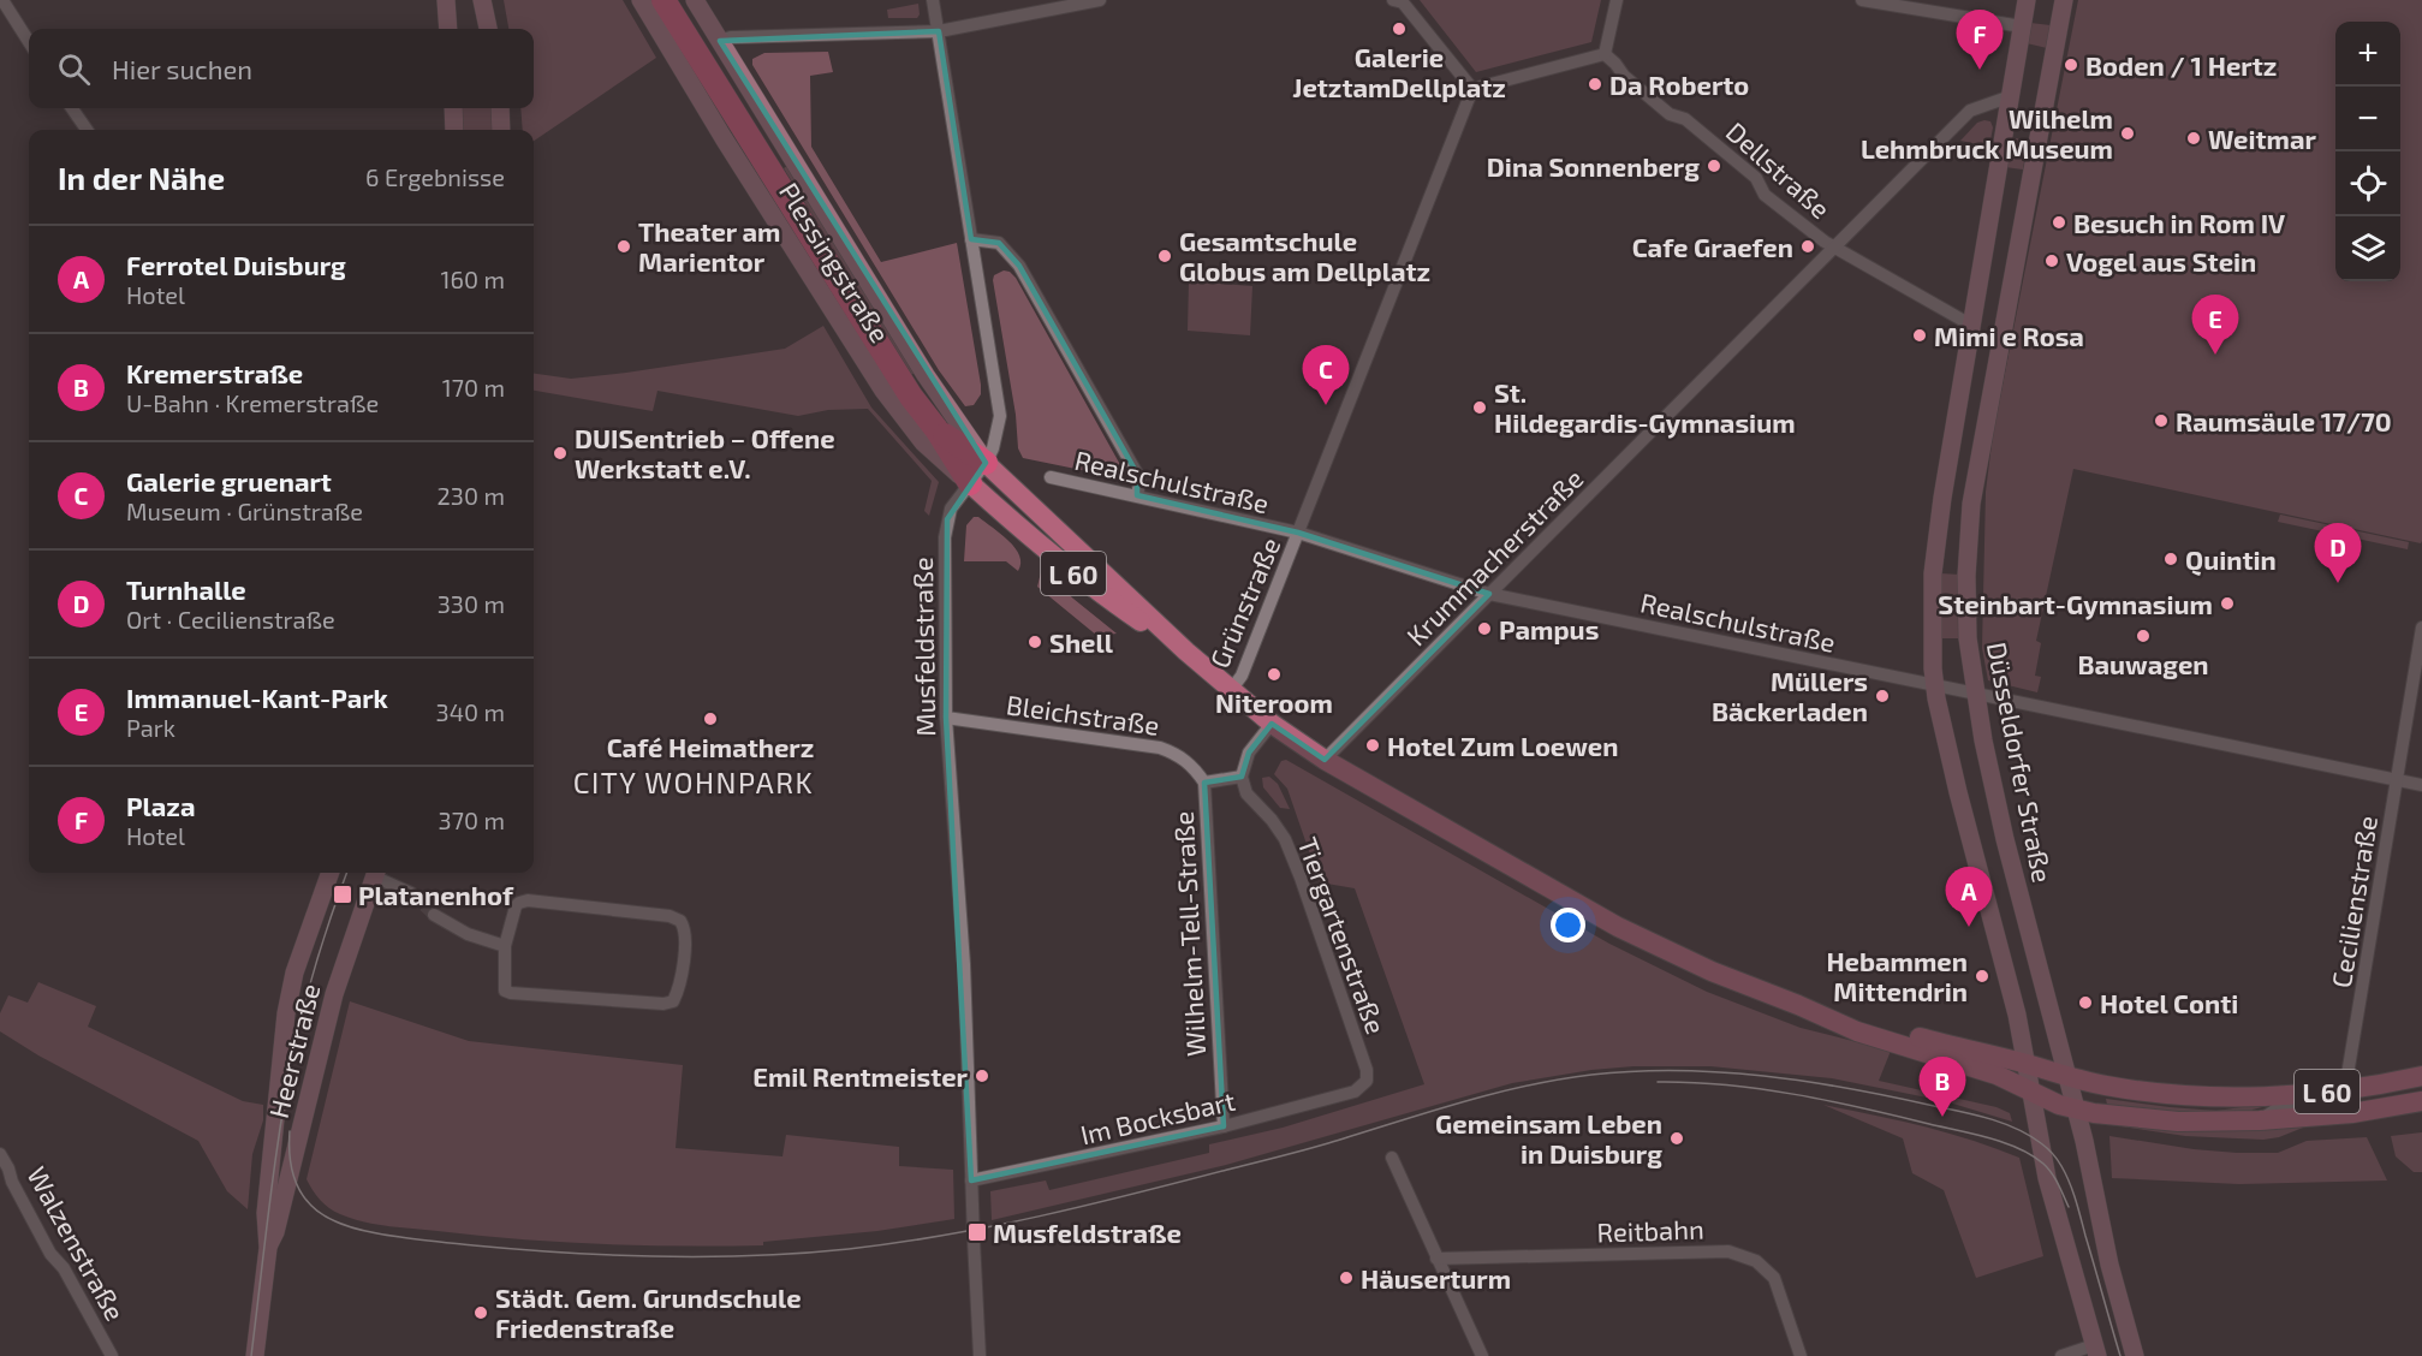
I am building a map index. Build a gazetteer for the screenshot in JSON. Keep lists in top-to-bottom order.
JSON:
{
  "streets": {
    "highway": ["Plessingstraße"],
    "main road": ["L 60", "Düsseldorfer Straße", "Heerstraße"],
    "street": [
      "Dellstraße",
      "Realschulstraße",
      "Krummacherstraße",
      "Grünstraße",
      "Musfeldstraße",
      "Bleichstraße",
      "Cecilienstraße",
      "Wilhelm-Tell-Straße",
      "Tiergartenstraße",
      "Im Bocksbart",
      "Reitbahn",
      "Walzenstraße"
    ]
  },
  "crossings": [
    ["Dellstraße", "Krummacherstraße"],
    ["Plessingstraße", "L 60"],
    ["Plessingstraße", "Musfeldstraße"],
    ["Realschulstraße", "Krummacherstraße"],
    ["Realschulstraße", "Grünstraße"],
    ["Realschulstraße", "Düsseldorfer Straße"],
    ["Realschulstraße", "Cecilienstraße"],
    ["Krummacherstraße", "L 60"],
    ["L 60", "Grünstraße"],
    ["L 60", "Musfeldstraße"],
    ["L 60", "Düsseldorfer Straße"],
    ["L 60", "Cecilienstraße"],
    ["Musfeldstraße", "Bleichstraße"],
    ["Musfeldstraße", "Im Bocksbart"],
    ["Bleichstraße", "Wilhelm-Tell-Straße"],
    ["Wilhelm-Tell-Straße", "Im Bocksbart"],
    ["Tiergartenstraße", "Im Bocksbart"]
  ],
  "districts": ["CITY WOHNPARK"],
  "places": {
    "other": [
      "Galerie JetztamDellplatz",
      "Boden / 1 Hertz",
      "Da Roberto",
      "Wilhelm Lehmbruck Museum",
      "Weitmar",
      "Dina Sonnenberg",
      "Besuch in Rom IV",
      "Theater am Marientor",
      "Cafe Graefen",
      "Gesamtschule Globus am Dellplatz",
      "Vogel aus Stein",
      "Mimi e Rosa",
      "St. Hildegardis-Gymnasium",
      "Raumsäule 17/70",
      "DUISentrieb – Offene Werkstatt e.V.",
      "Quintin",
      "Steinbart-Gymnasium",
      "Pampus",
      "Bauwagen",
      "Shell",
      "Niteroom",
      "Müllers Bäckerladen",
      "Café Heimatherz",
      "Hotel Zum Loewen",
      "Hebammen Mittendrin",
      "Hotel Conti",
      "Emil Rentmeister",
      "Gemeinsam Leben in Duisburg",
      "Häuserturm",
      "Städt. Gem. Grundschule Friedenstraße"
    ],
    "transit": ["Platanenhof", "Musfeldstraße"]
  },
  "page": {
    "pins": [
      "F",
      "E",
      "C",
      "D",
      "A",
      "B"
    ],
    "map_buttons": ["+", "−"],
    "search": "Hier suchen",
    "heading": ["In der Nähe", "6 Ergebnisse"],
    "list": [
      {
        "mark": "A",
        "name": "Ferrotel Duisburg",
        "note": "Hotel",
        "value": "160 m"
      },
      {
        "mark": "B",
        "name": "Kremerstraße",
        "note": "U-Bahn · Kremerstraße",
        "value": "170 m"
      },
      {
        "mark": "C",
        "name": "Galerie gruenart",
        "note": "Museum · Grünstraße",
        "value": "230 m"
      },
      {
        "mark": "D",
        "name": "Turnhalle",
        "note": "Ort · Cecilienstraße",
        "value": "330 m"
      },
      {
        "mark": "E",
        "name": "Immanuel-Kant-Park",
        "note": "Park",
        "value": "340 m"
      },
      {
        "mark": "F",
        "name": "Plaza",
        "note": "Hotel",
        "value": "370 m"
      }
    ]
  }
}
